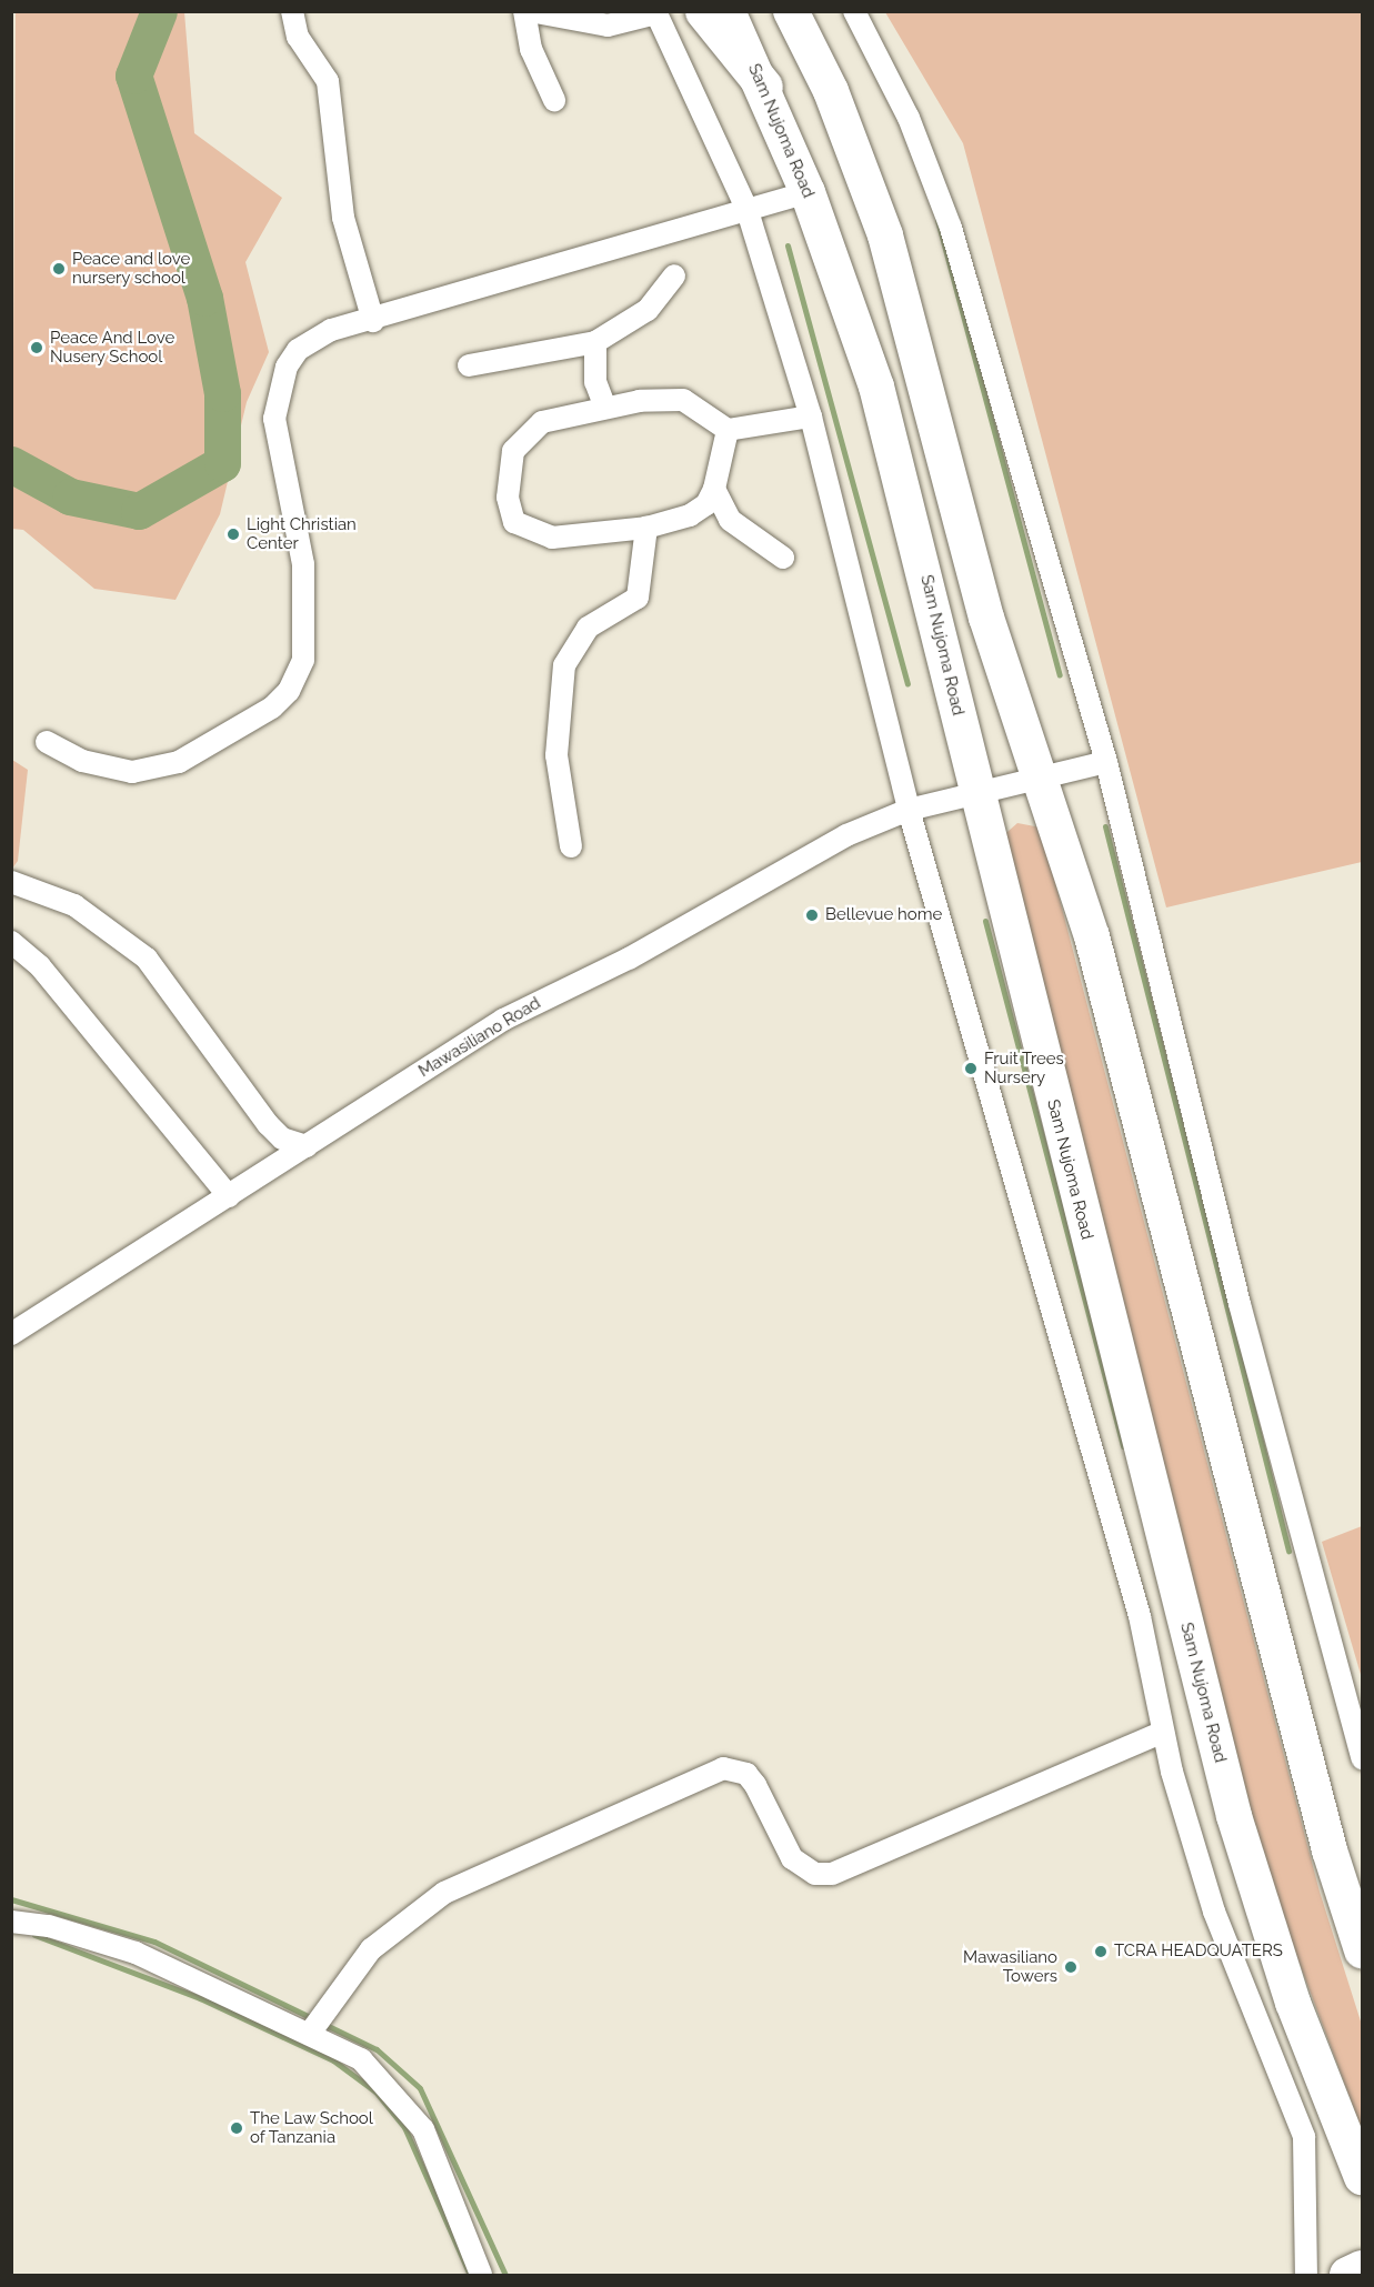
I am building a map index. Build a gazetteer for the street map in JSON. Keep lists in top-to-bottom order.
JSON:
{
  "streets": {
    "main road": ["Sam Nujoma Road"],
    "street": ["Mawasiliano Road"]
  },
  "crossings": [
    ["Sam Nujoma Road", "Mawasiliano Road"]
  ],
  "places": [
    "Peace and love nursery school",
    "Peace And Love Nusery School",
    "Light Christian Center",
    "Bellevue home",
    "Fruit Trees Nursery",
    "TCRA HEADQUATERS",
    "Mawasiliano Towers",
    "The Law School of Tanzania"
  ]
}
